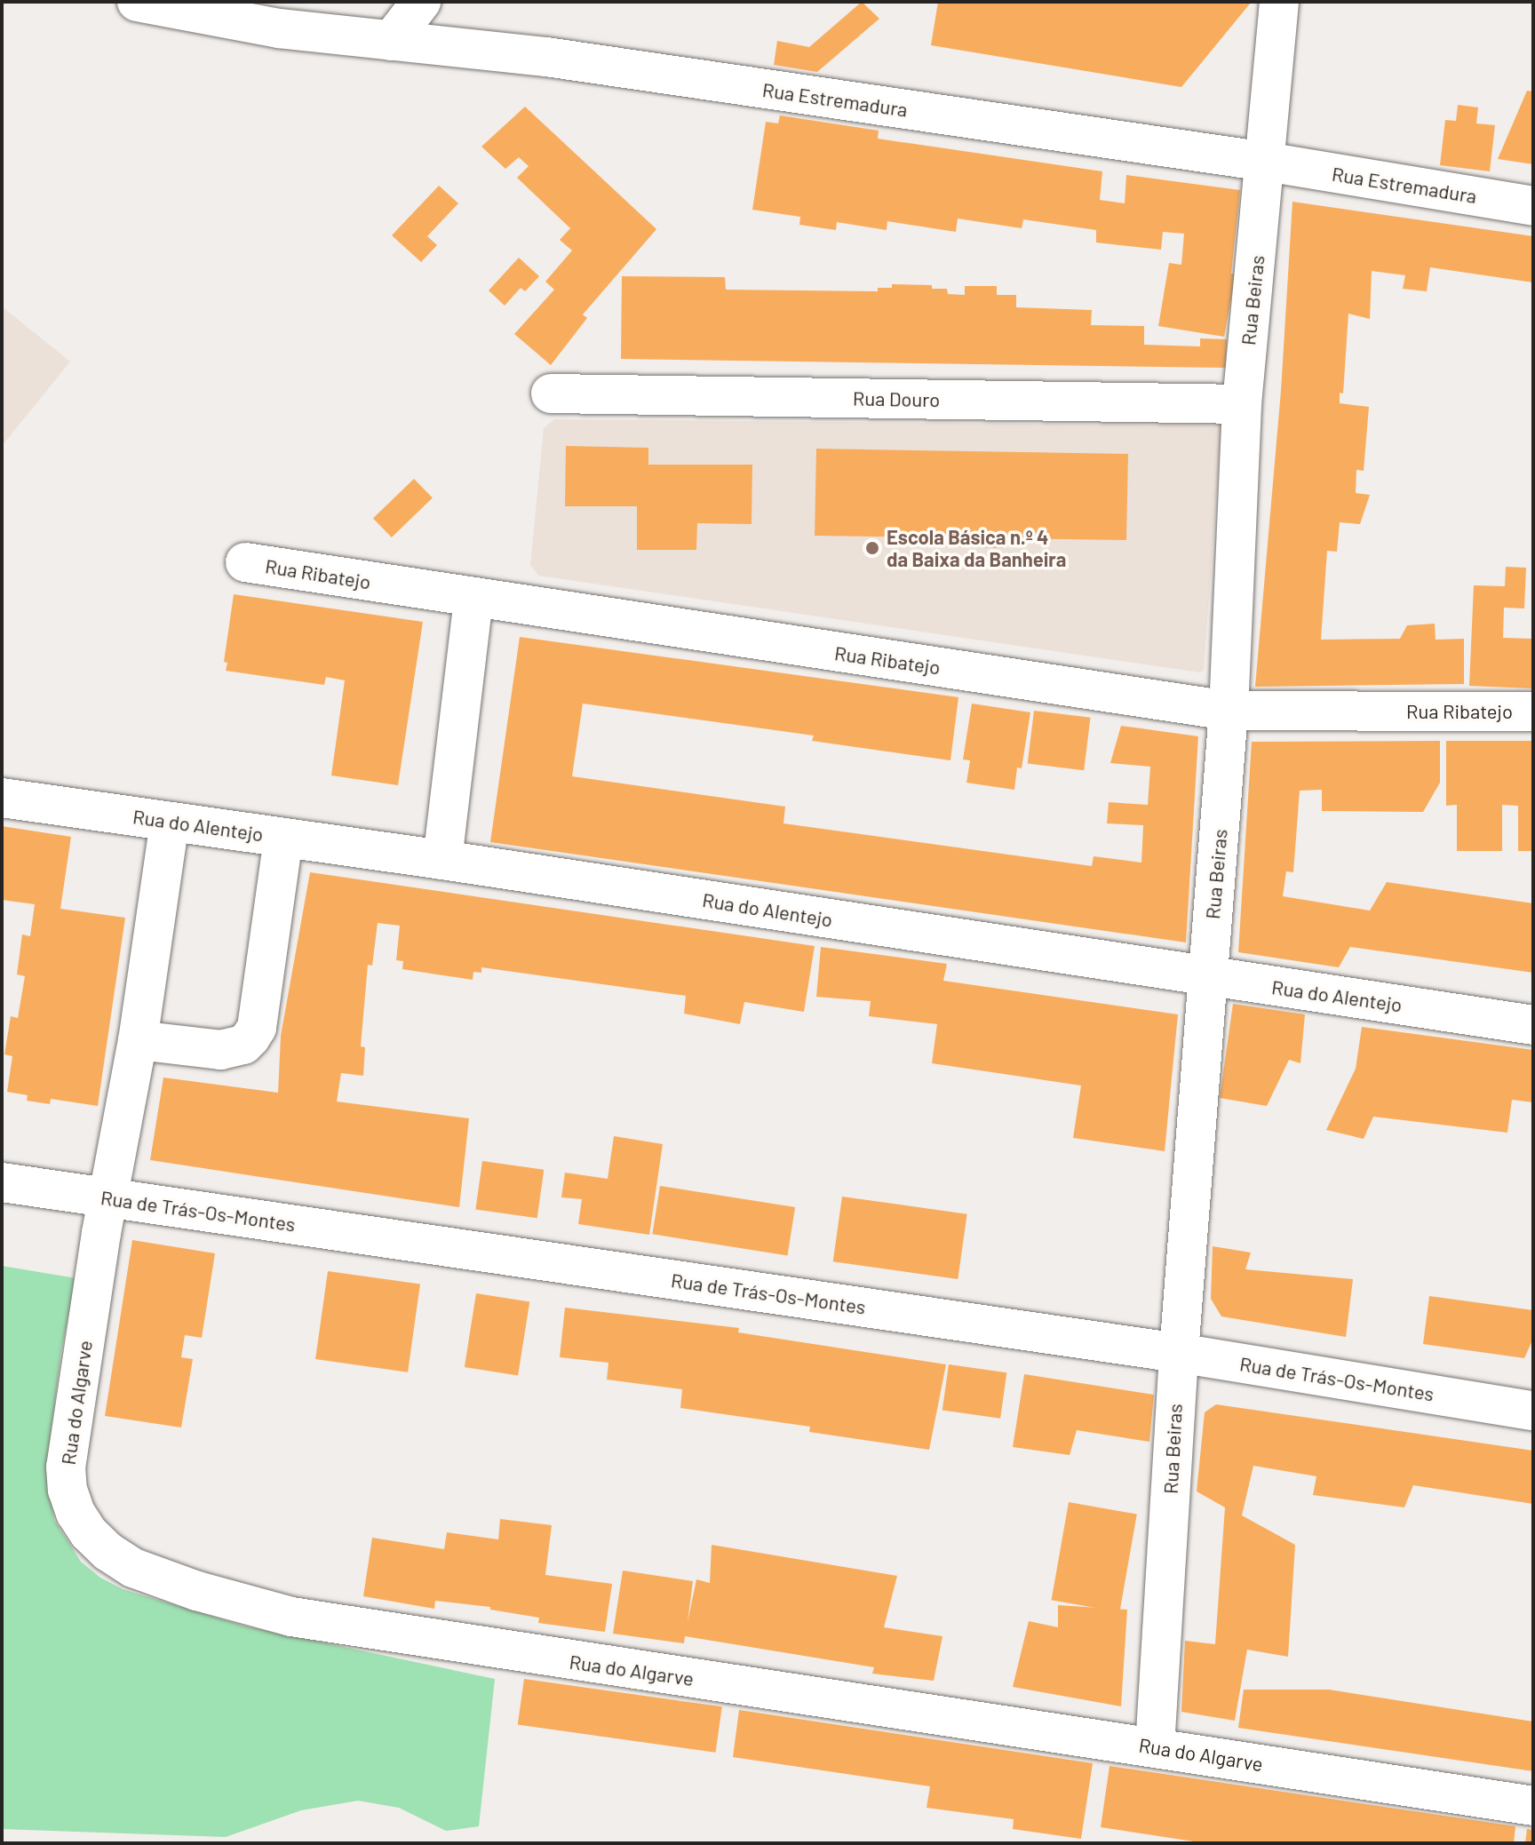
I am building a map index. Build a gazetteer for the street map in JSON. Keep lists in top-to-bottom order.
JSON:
{
  "streets": {
    "street": [
      "Rua Estremadura",
      "Rua Beiras",
      "Rua Douro",
      "Rua Ribatejo",
      "Rua do Alentejo",
      "Rua de Trás-Os-Montes",
      "Rua do Algarve"
    ]
  },
  "crossings": [
    ["Rua Estremadura", "Rua Beiras"],
    ["Rua Beiras", "Rua Douro"],
    ["Rua Beiras", "Rua Ribatejo"],
    ["Rua Beiras", "Rua do Alentejo"],
    ["Rua Beiras", "Rua de Trás-Os-Montes"],
    ["Rua Beiras", "Rua do Algarve"],
    ["Rua do Alentejo", "Rua do Algarve"],
    ["Rua de Trás-Os-Montes", "Rua do Algarve"]
  ],
  "places": ["Escola Básica n.º 4 da Baixa da Banheira"]
}
